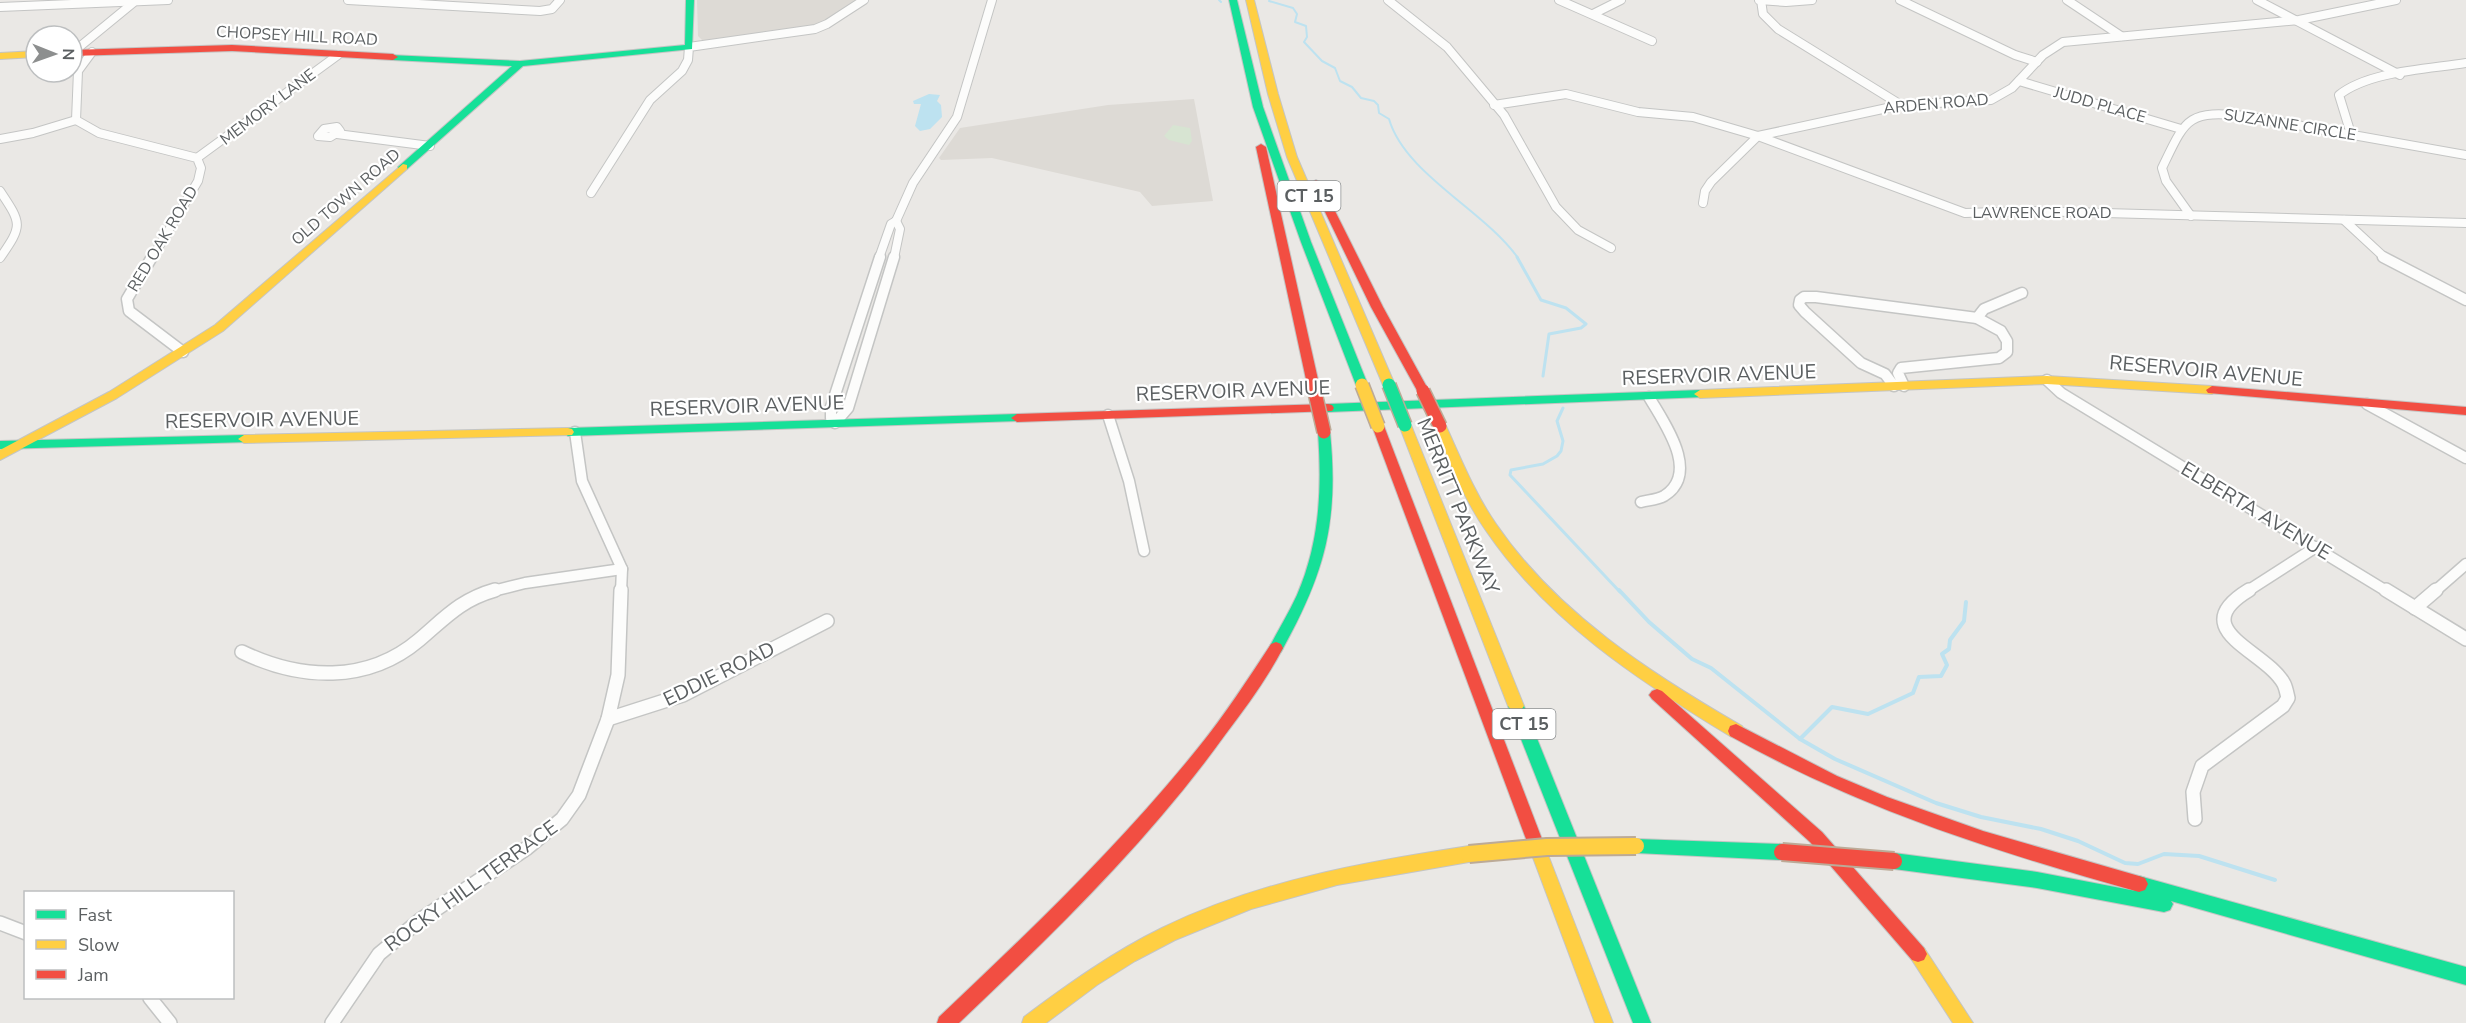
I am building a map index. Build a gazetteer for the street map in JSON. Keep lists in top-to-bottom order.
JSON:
{
  "streets": {
    "main road": [
      "CHOPSEY HILL ROAD",
      "CT 15",
      "OLD TOWN ROAD",
      "RESERVOIR AVENUE",
      "MERRITT PARKWAY"
    ],
    "street": [
      "ARDEN ROAD",
      "JUDD PLACE",
      "MEMORY LANE",
      "SUZANNE CIRCLE",
      "LAWRENCE ROAD",
      "RED OAK ROAD",
      "ELBERTA AVENUE",
      "EDDIE ROAD",
      "ROCKY HILL TERRACE"
    ]
  },
  "crossings": [
    ["CHOPSEY HILL ROAD", "MEMORY LANE"],
    ["CHOPSEY HILL ROAD", "OLD TOWN ROAD"],
    ["ARDEN ROAD", "JUDD PLACE"],
    ["ARDEN ROAD", "LAWRENCE ROAD"],
    ["JUDD PLACE", "SUZANNE CIRCLE"],
    ["MEMORY LANE", "RED OAK ROAD"],
    ["OLD TOWN ROAD", "RED OAK ROAD"],
    ["OLD TOWN ROAD", "RESERVOIR AVENUE"],
    ["RESERVOIR AVENUE", "ELBERTA AVENUE"],
    ["RESERVOIR AVENUE", "ROCKY HILL TERRACE"],
    ["EDDIE ROAD", "ROCKY HILL TERRACE"]
  ],
  "legend": ["Fast", "Slow", "Jam"],
  "north": "right"
}
